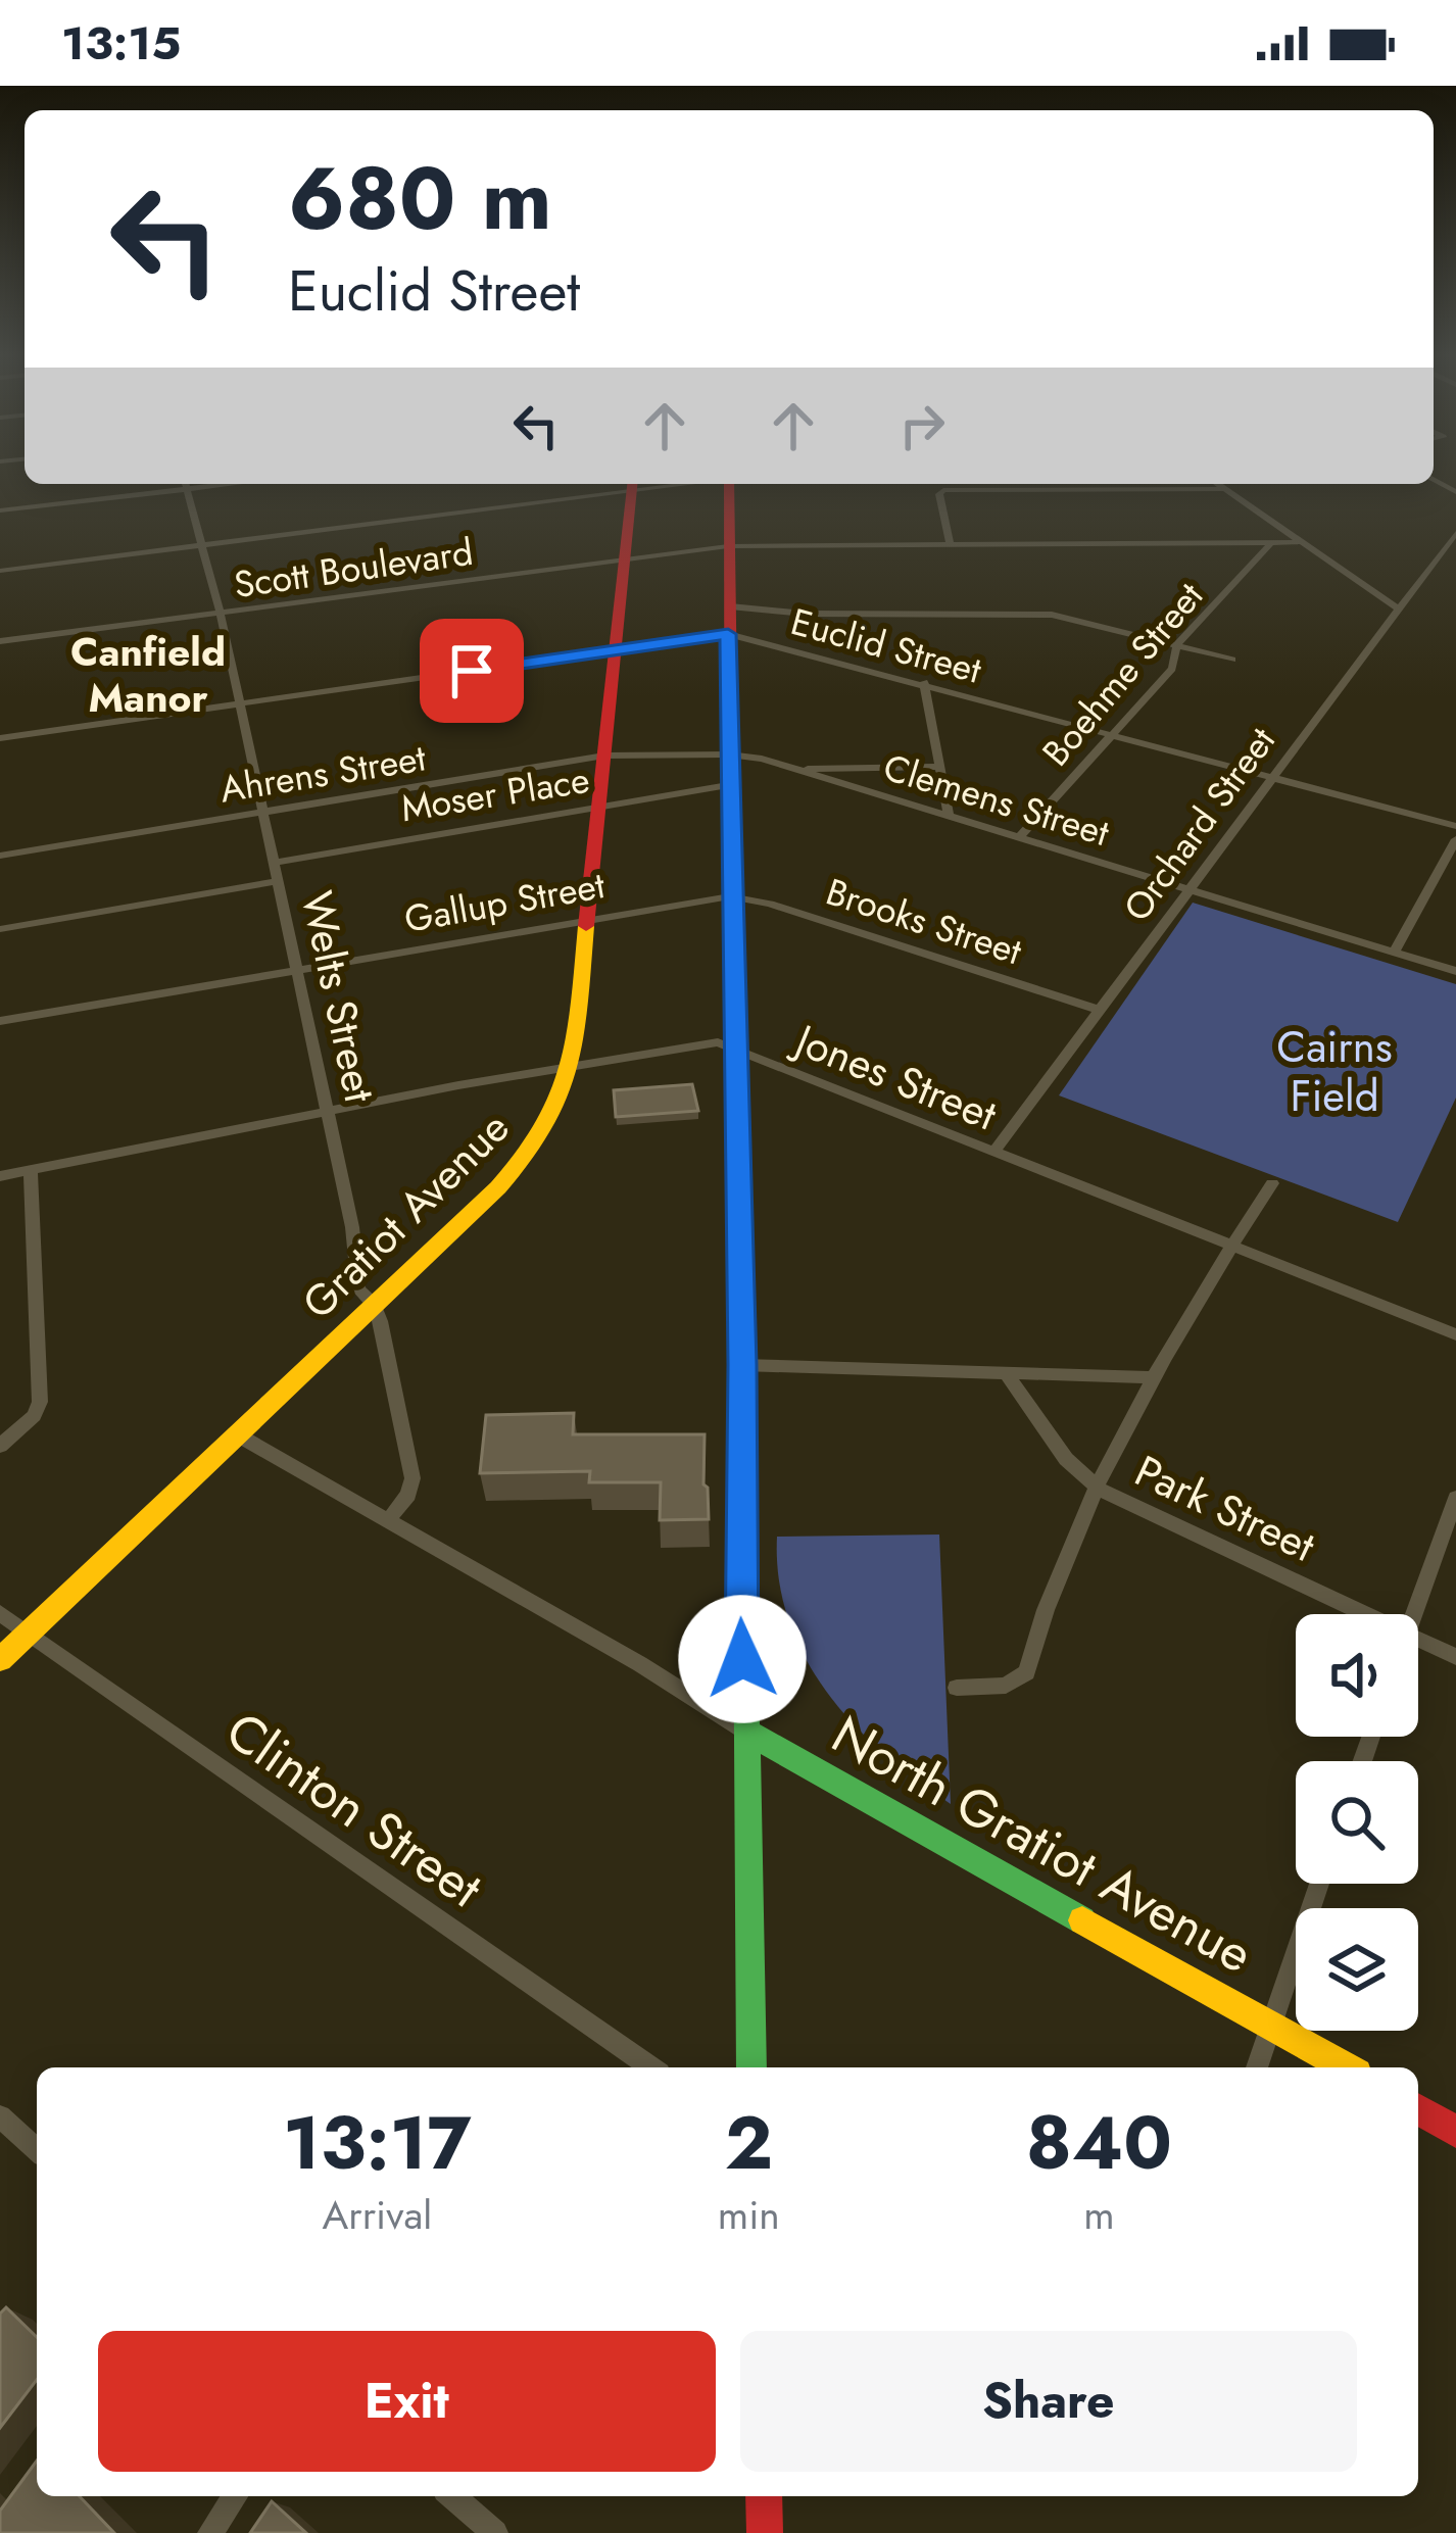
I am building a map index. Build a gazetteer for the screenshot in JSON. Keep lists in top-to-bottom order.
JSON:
{
  "streets": {
    "main road": ["Gratiot Avenue", "North Gratiot Avenue"],
    "street": [
      "Scott Boulevard",
      "Euclid Street",
      "Boehme Street",
      "Ahrens Street",
      "Moser Place",
      "Clemens Street",
      "Orchard Street",
      "Gallup Street",
      "Brooks Street",
      "Welts Street",
      "Jones Street",
      "Park Street",
      "Clinton Street"
    ]
  },
  "crossings": [
    ["Scott Boulevard", "Boehme Street"],
    ["Scott Boulevard", "Welts Street"],
    ["Scott Boulevard", "Gratiot Avenue"],
    ["Euclid Street", "Boehme Street"],
    ["Euclid Street", "Orchard Street"],
    ["Euclid Street", "Welts Street"],
    ["Euclid Street", "Gratiot Avenue"],
    ["Boehme Street", "Clemens Street"],
    ["Ahrens Street", "Clemens Street"],
    ["Ahrens Street", "Welts Street"],
    ["Ahrens Street", "Gratiot Avenue"],
    ["Moser Place", "Welts Street"],
    ["Moser Place", "Gratiot Avenue"],
    ["Clemens Street", "Orchard Street"],
    ["Orchard Street", "Brooks Street"],
    ["Orchard Street", "Jones Street"],
    ["Gallup Street", "Brooks Street"],
    ["Gallup Street", "Welts Street"],
    ["Gallup Street", "Gratiot Avenue"],
    ["Welts Street", "Jones Street"],
    ["Welts Street", "Gratiot Avenue"],
    ["Jones Street", "Gratiot Avenue"],
    ["Gratiot Avenue", "Clinton Street"]
  ],
  "districts": ["Canfield Manor"],
  "parks": ["Cairns Field"],
  "page": {
    "status": "13:15",
    "turn": ["680 m", "Euclid Street"],
    "eta": [
      "13:17",
      "Arrival",
      "2",
      "min",
      "840",
      "m"
    ],
    "buttons": ["Exit", "Share"]
  }
}
